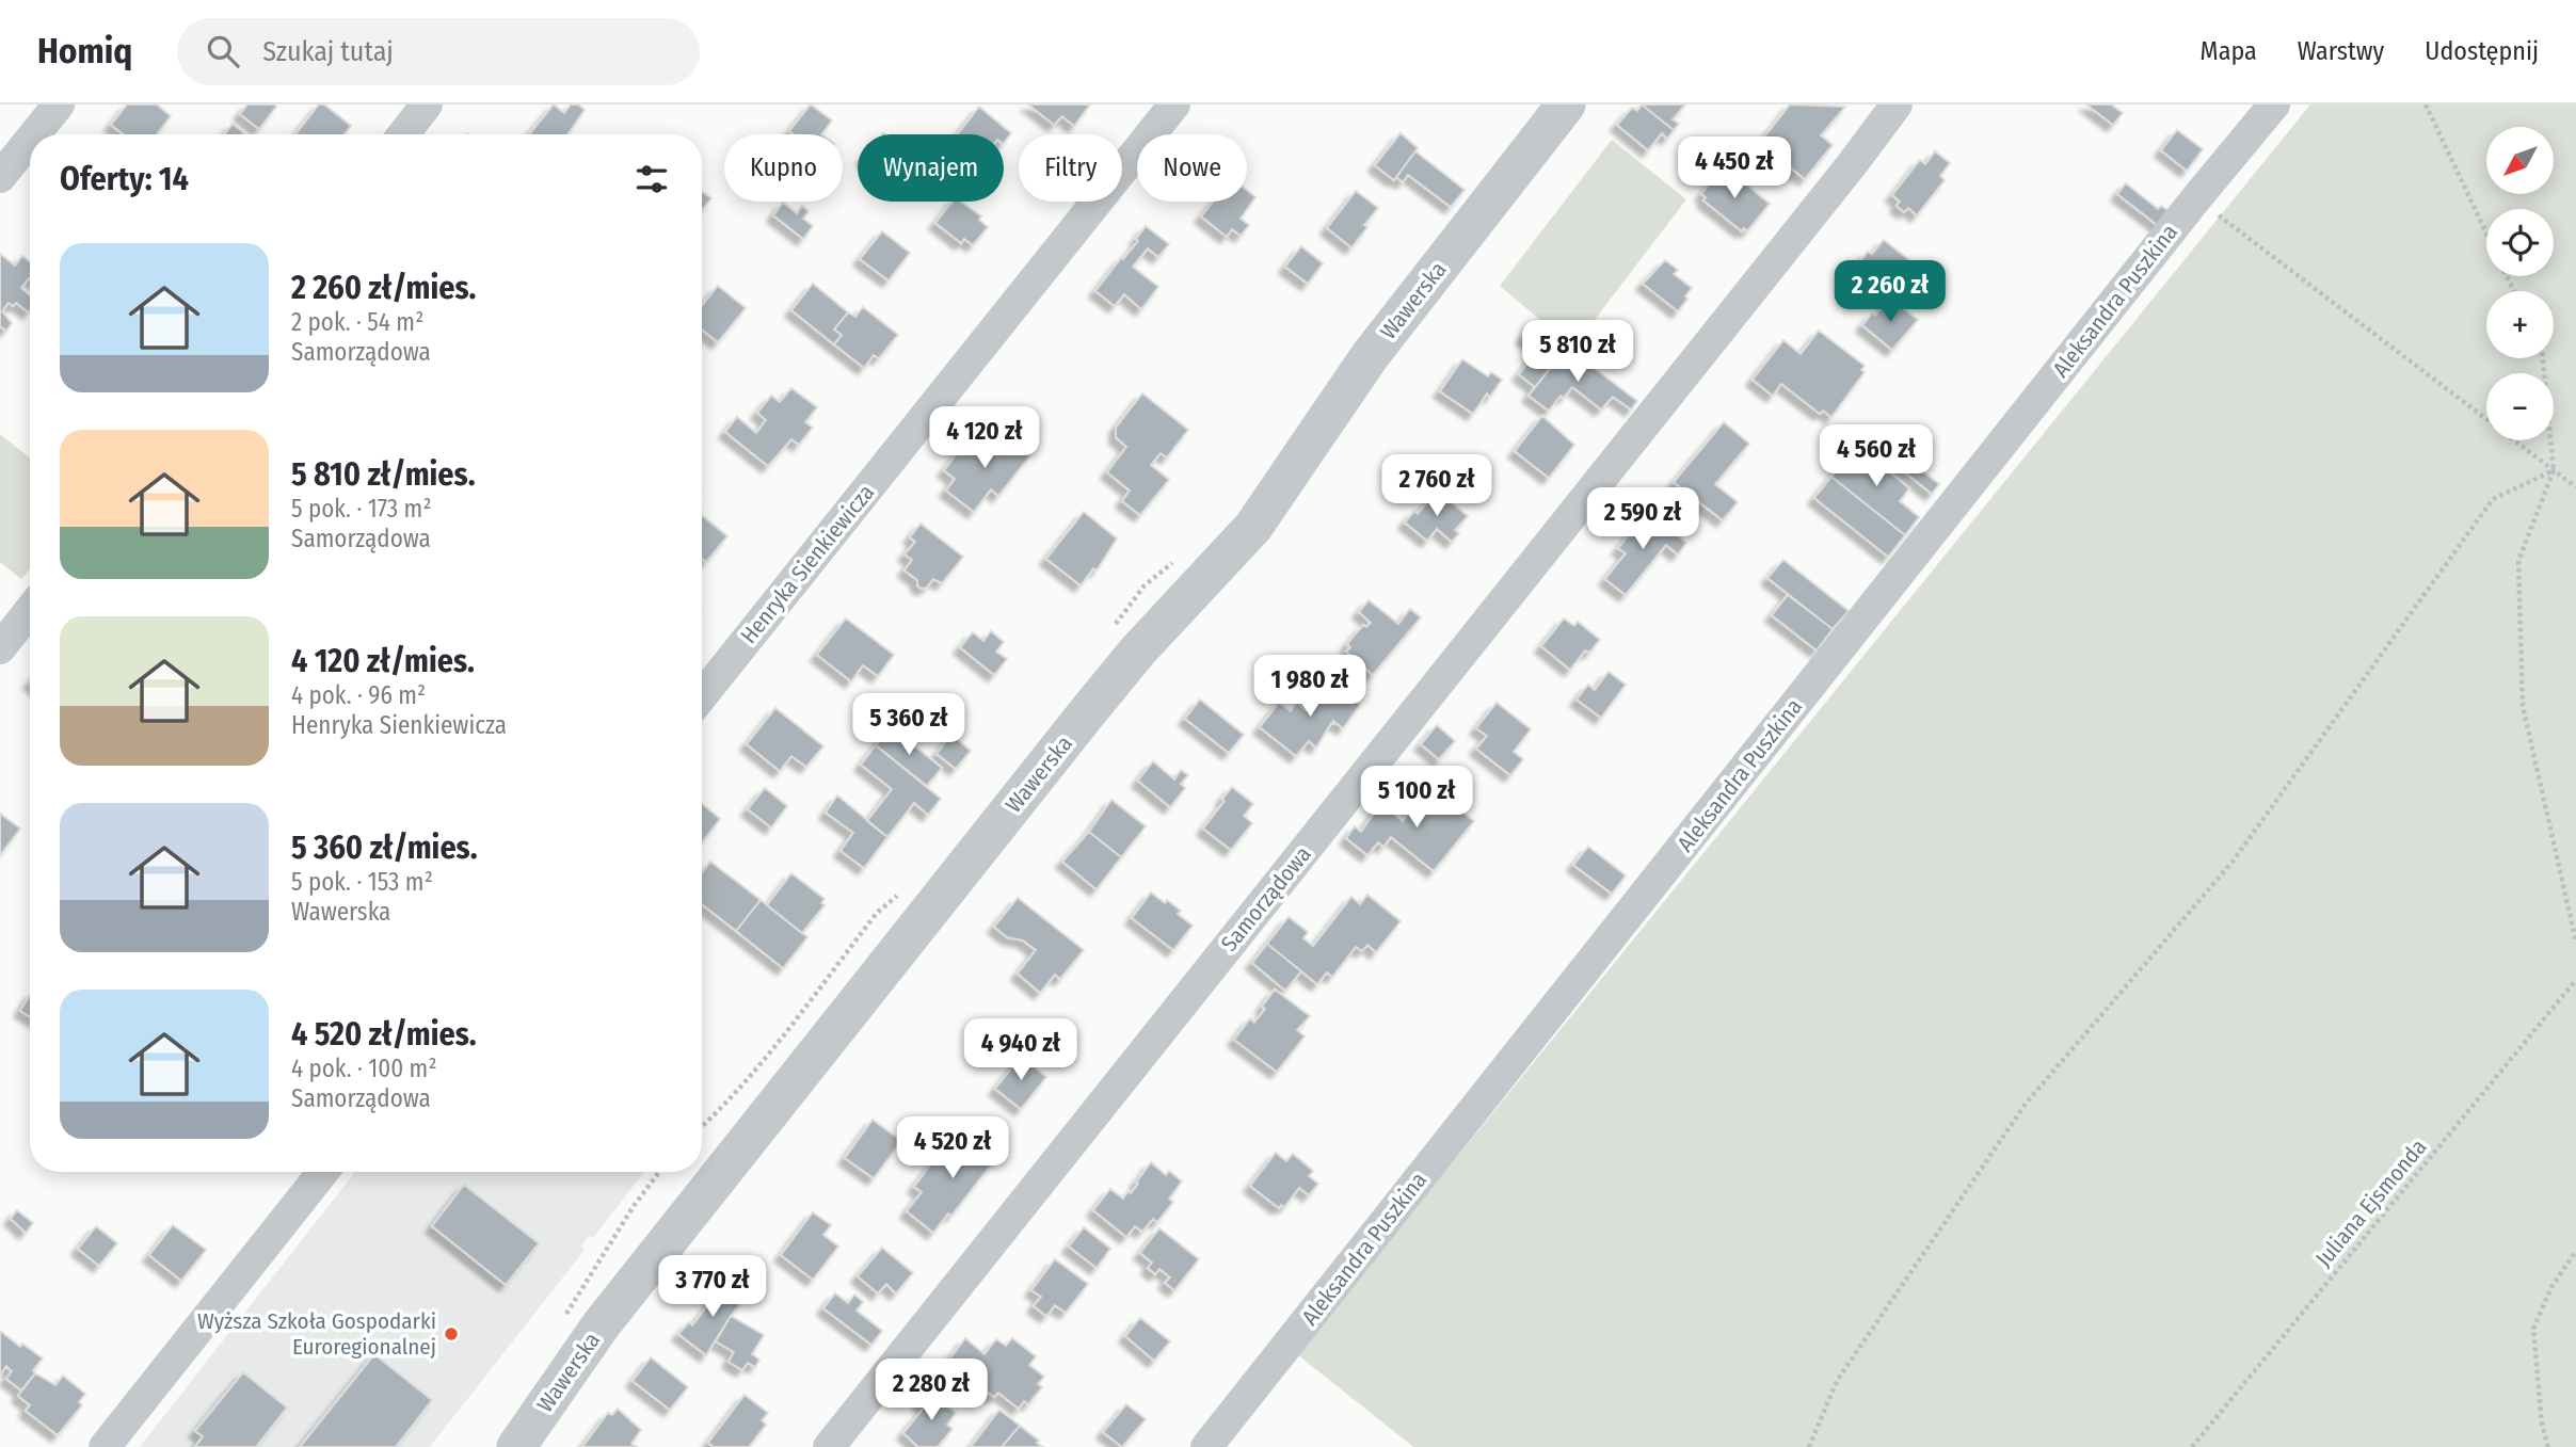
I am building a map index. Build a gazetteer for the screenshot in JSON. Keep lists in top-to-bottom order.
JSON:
{
  "streets": {
    "street": [
      "Wawerska",
      "Aleksandra Puszkina",
      "Henryka Sienkiewicza",
      "Samorządowa"
    ],
    "path": ["Juliana Ejsmonda"]
  },
  "places": ["Wyższa Szkoła Gospodarki Euroregionalnej"],
  "north": "bottom left",
  "page": {
    "header": "Homiq",
    "search": "Szukaj tutaj",
    "nav": ["Mapa", "Warstwy", "Udostępnij"],
    "map_buttons": ["+", "−"],
    "chip": [
      "Kupno",
      "Wynajem",
      "Filtry",
      "Nowe"
    ],
    "heading": "Oferty: 14",
    "price": [
      "4 450 zł",
      "2 260 zł",
      "5 810 zł",
      "4 120 zł",
      "4 560 zł",
      "2 760 zł",
      "2 590 zł",
      "1 980 zł",
      "5 360 zł",
      "5 100 zł",
      "4 940 zł",
      "4 520 zł",
      "3 770 zł",
      "2 280 zł"
    ],
    "list": [
      {
        "name": "2 260 zł/mies.",
        "note": "2 pok. · 54 m² · Samorządowa"
      },
      {
        "name": "5 810 zł/mies.",
        "note": "5 pok. · 173 m² · Samorządowa"
      },
      {
        "name": "4 120 zł/mies.",
        "note": "4 pok. · 96 m² · Henryka Sienkiewicza"
      },
      {
        "name": "5 360 zł/mies.",
        "note": "5 pok. · 153 m² · Wawerska"
      },
      {
        "name": "4 520 zł/mies.",
        "note": "4 pok. · 100 m² · Samorządowa"
      }
    ]
  }
}
